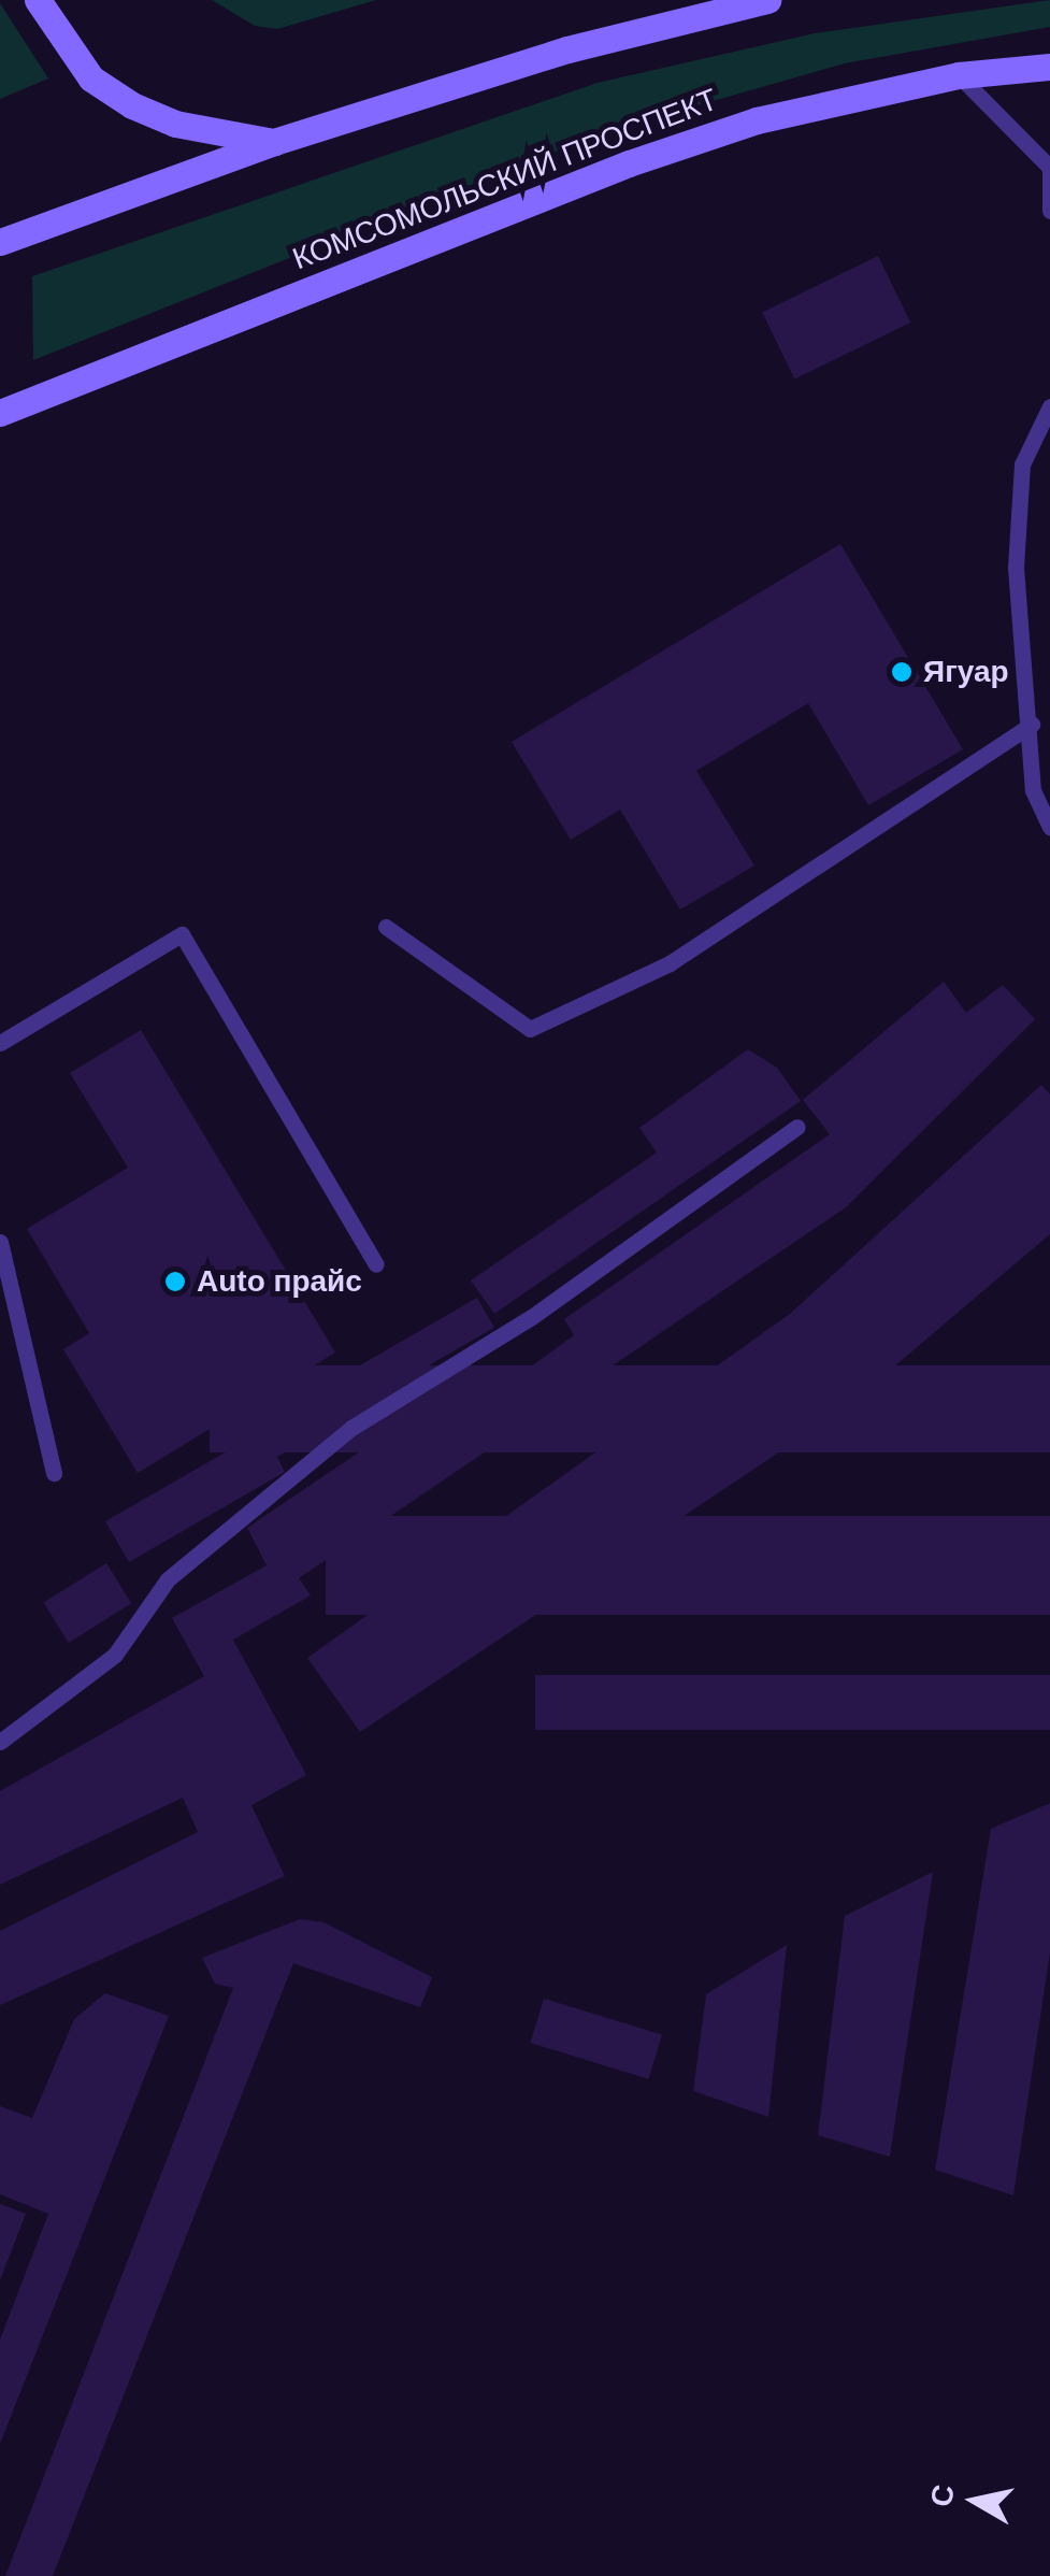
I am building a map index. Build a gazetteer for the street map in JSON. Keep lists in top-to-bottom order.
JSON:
{
  "streets": {
    "main road": ["КОМСОМОЛЬСКИЙ ПРОСПЕКТ"]
  },
  "places": ["Ягуар", "Auto прайс"],
  "north": "left"
}
